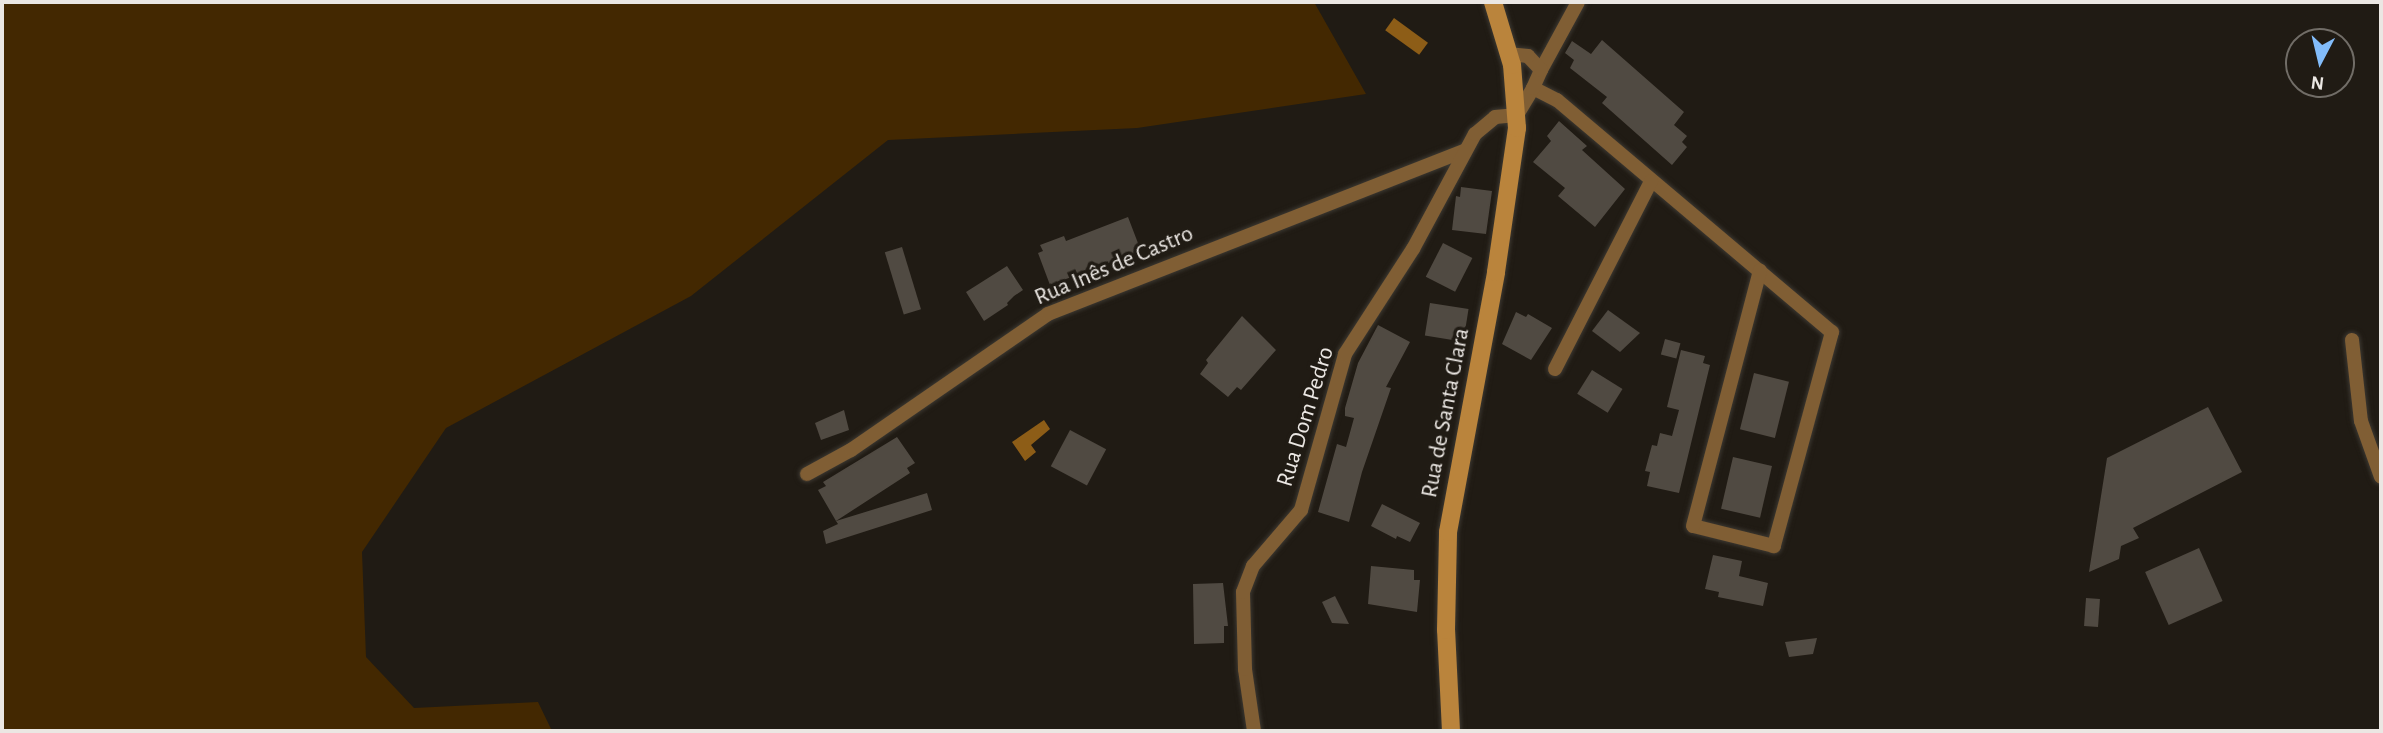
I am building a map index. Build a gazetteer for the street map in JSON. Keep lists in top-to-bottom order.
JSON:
{
  "streets": {
    "street": ["Rua Inês de Castro", "Rua de Santa Clara", "Rua Dom Pedro"]
  },
  "crossings": [
    ["Rua Inês de Castro", "Rua Dom Pedro"],
    ["Rua de Santa Clara", "Rua Dom Pedro"]
  ],
  "north": "bottom"
}
